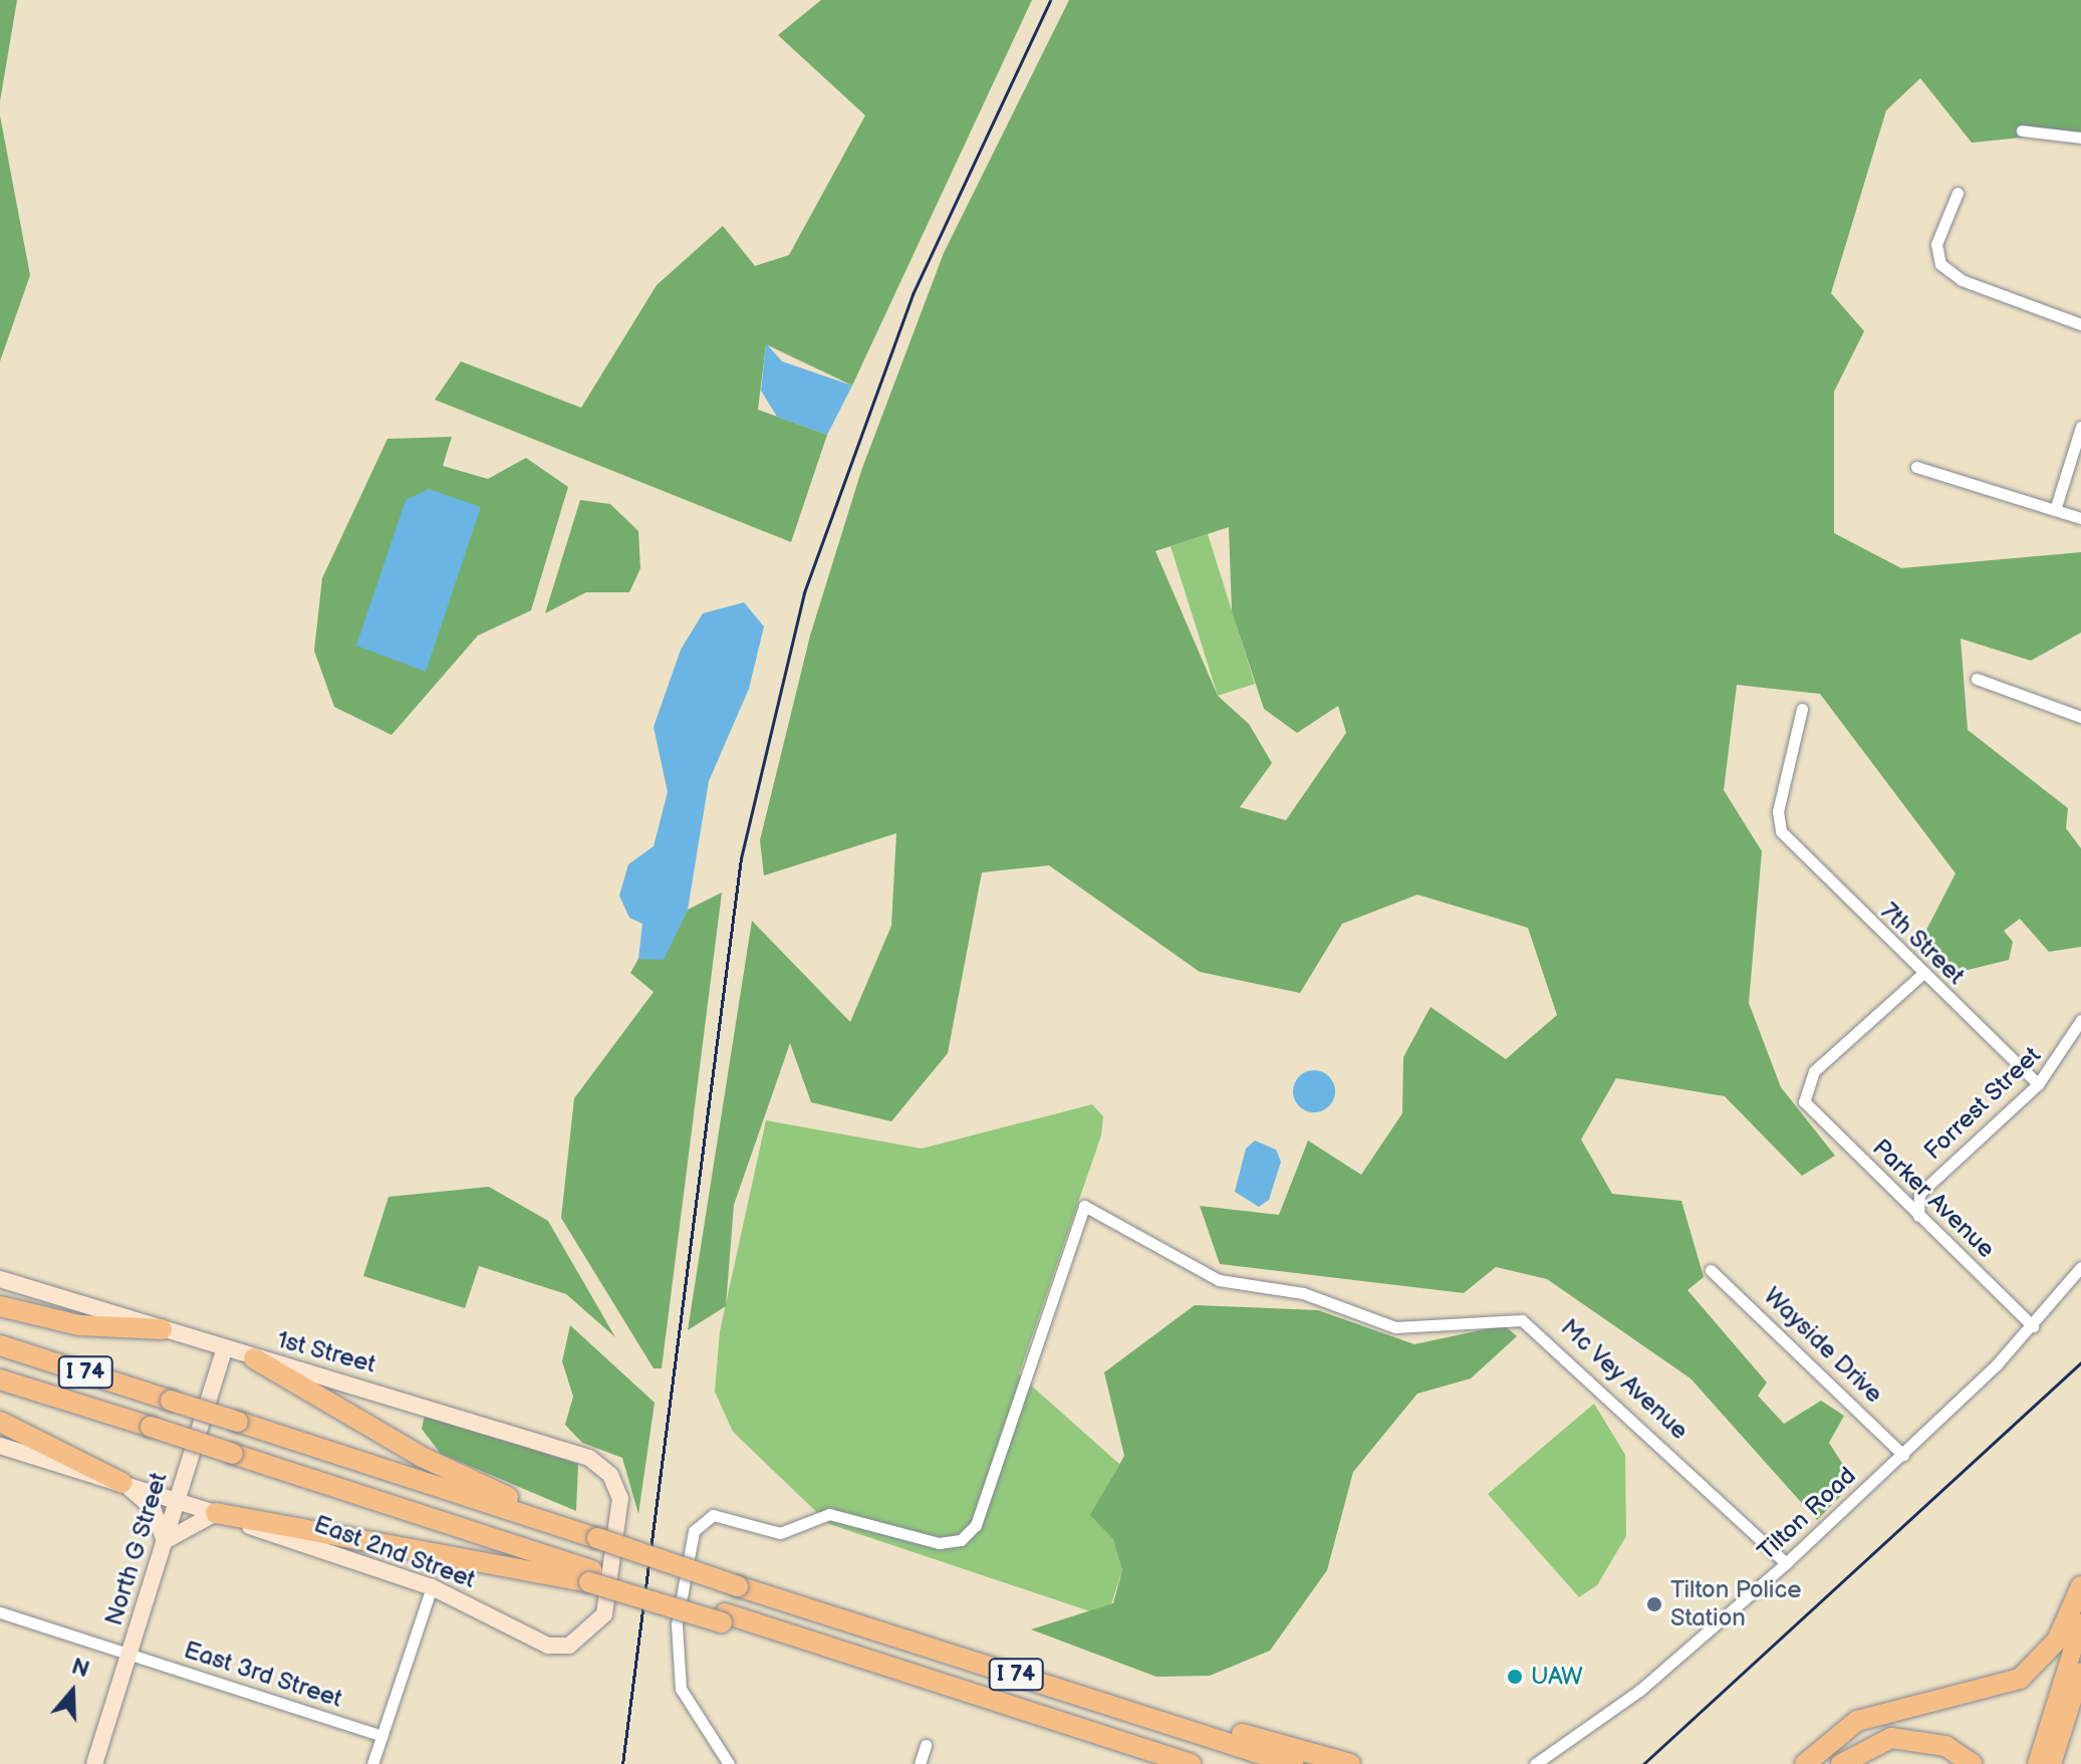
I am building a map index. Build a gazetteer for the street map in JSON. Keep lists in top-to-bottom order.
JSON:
{
  "streets": {
    "highway": ["I 74"],
    "street": [
      "7th Street",
      "Forrest Street",
      "Parker Avenue",
      "Wayside Drive",
      "1st Street",
      "Mc Vey Avenue",
      "Tilton Road",
      "North G Street",
      "East 2nd Street",
      "East 3rd Street"
    ]
  },
  "crossings": [
    ["7th Street", "Forrest Street"],
    ["7th Street", "Parker Avenue"],
    ["Forrest Street", "Parker Avenue"],
    ["Parker Avenue", "Tilton Road"],
    ["Wayside Drive", "Tilton Road"],
    ["1st Street", "North G Street"],
    ["1st Street", "East 2nd Street"],
    ["Mc Vey Avenue", "Tilton Road"],
    ["North G Street", "East 2nd Street"],
    ["North G Street", "East 3rd Street"]
  ],
  "places": ["Tilton Police Station", "UAW"],
  "north": "top"
}
